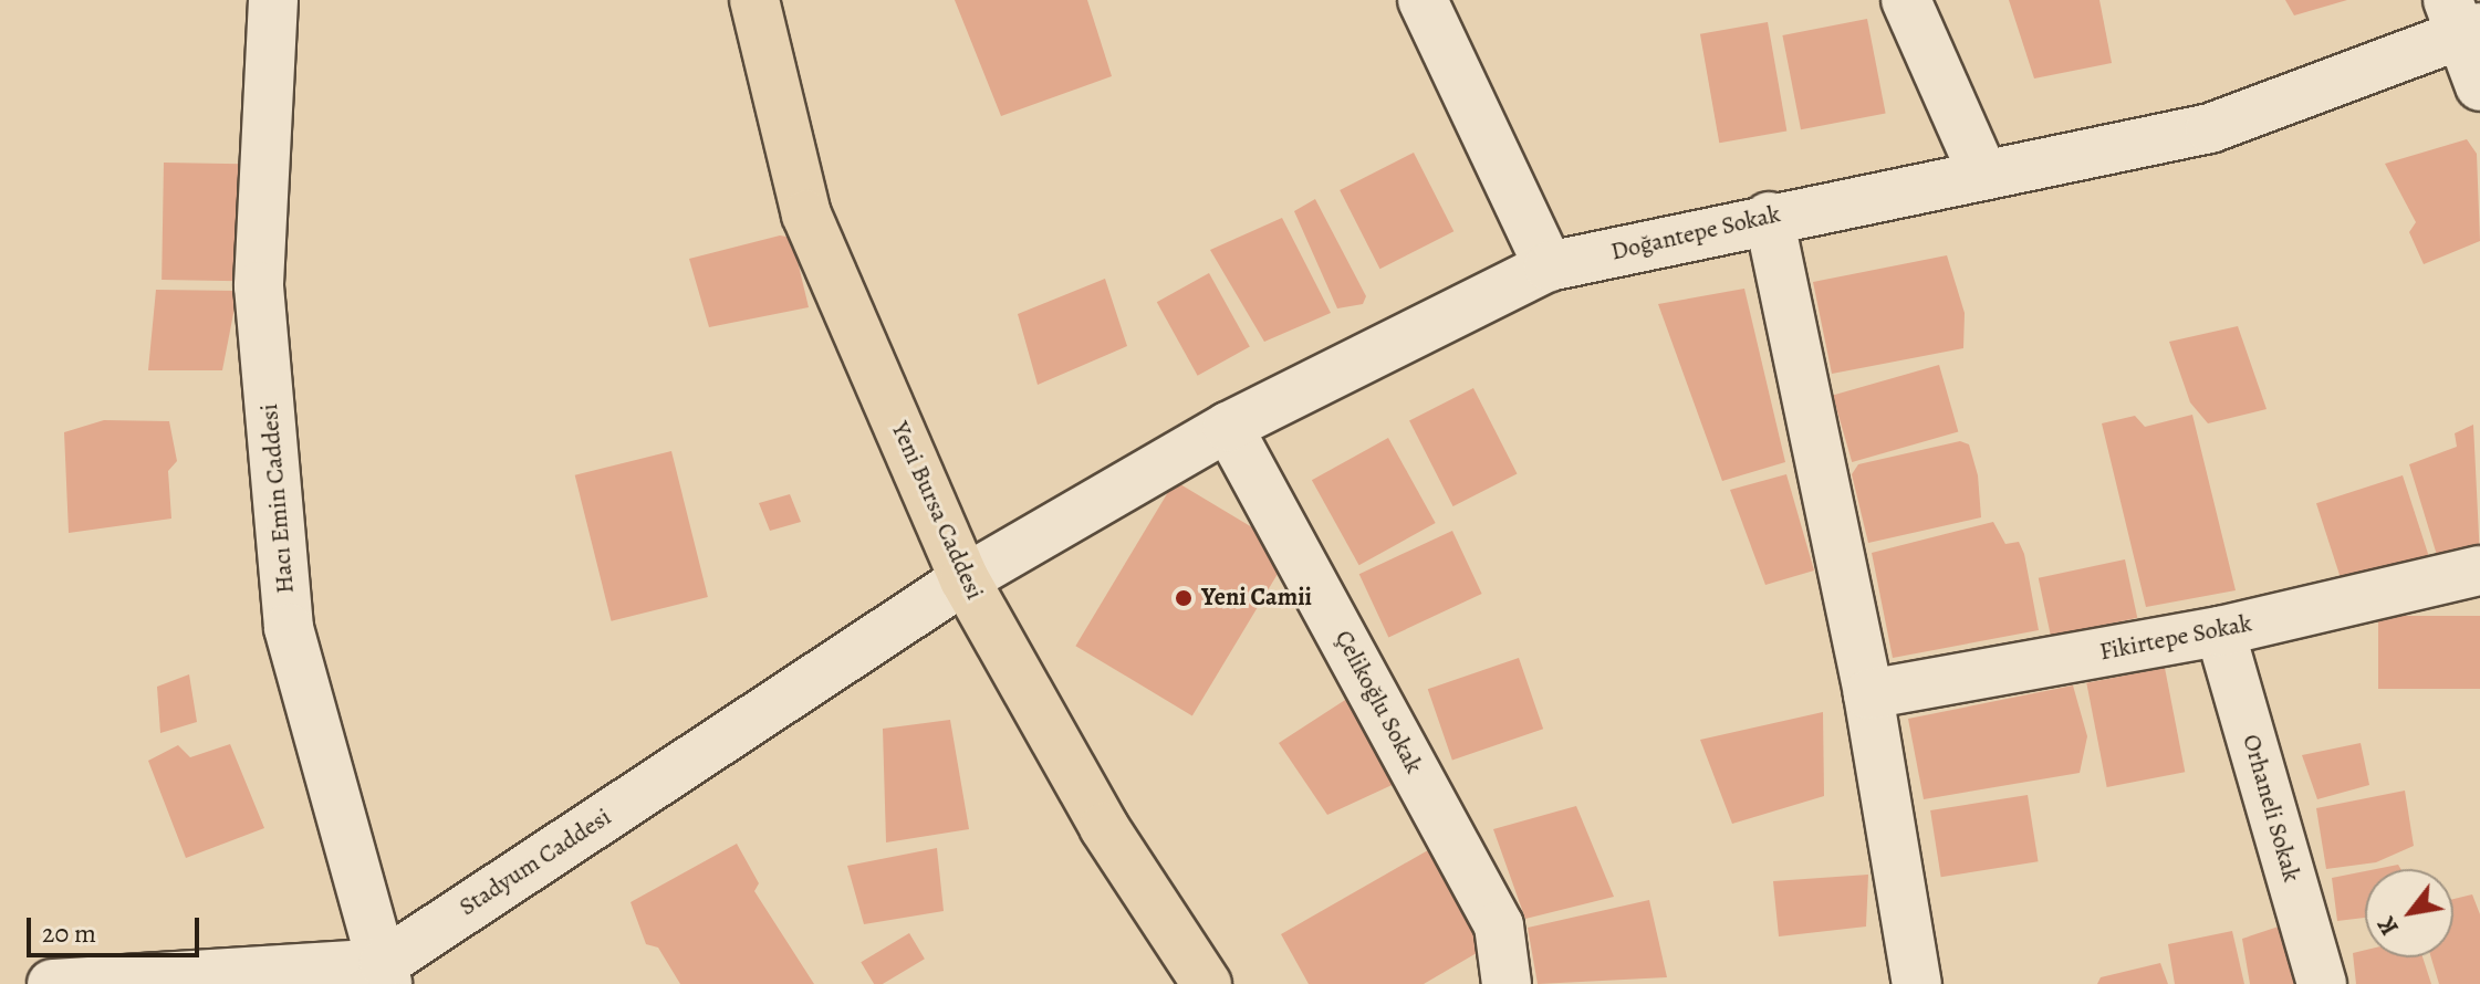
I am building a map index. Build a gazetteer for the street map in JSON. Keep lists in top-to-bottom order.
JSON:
{
  "streets": {
    "main road": ["Yeni Bursa Caddesi"],
    "street": [
      "Doğantepe Sokak",
      "Hacı Emin Caddesi",
      "Fikirtepe Sokak",
      "Çelikoğlu Sokak",
      "Orhaneli Sokak",
      "Stadyum Caddesi"
    ]
  },
  "crossings": [
    ["Doğantepe Sokak", "Yeni Bursa Caddesi"],
    ["Doğantepe Sokak", "Çelikoğlu Sokak"],
    ["Doğantepe Sokak", "Stadyum Caddesi"],
    ["Hacı Emin Caddesi", "Stadyum Caddesi"],
    ["Yeni Bursa Caddesi", "Stadyum Caddesi"],
    ["Fikirtepe Sokak", "Orhaneli Sokak"]
  ],
  "places": ["Yeni Camii"],
  "scale_bar": "20 m",
  "north": "bottom left"
}
